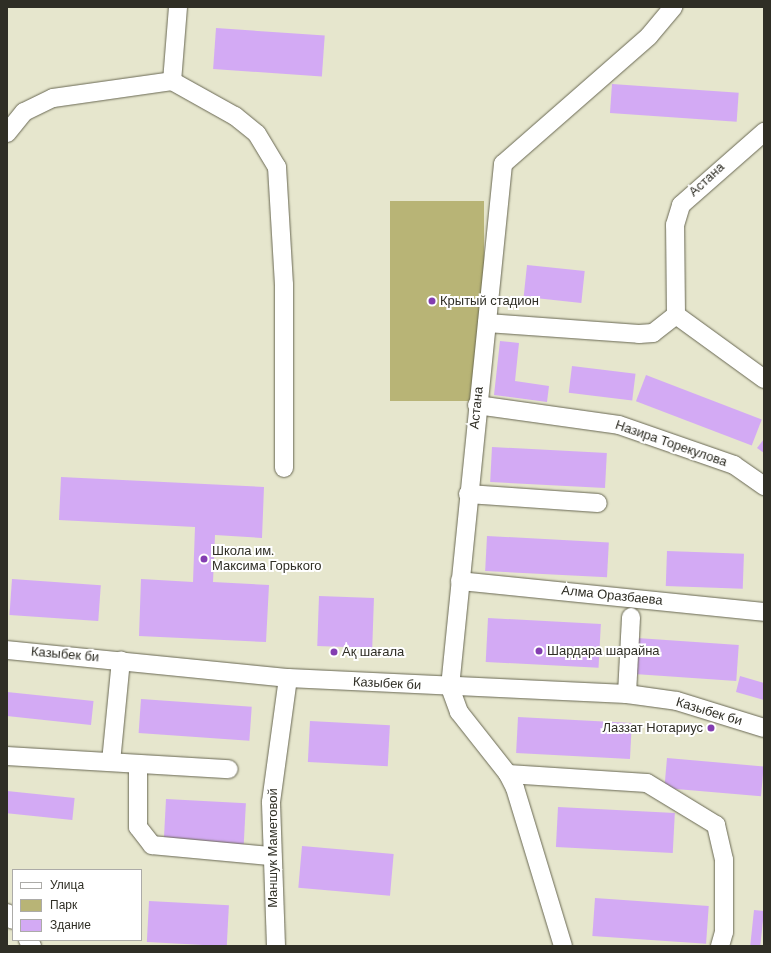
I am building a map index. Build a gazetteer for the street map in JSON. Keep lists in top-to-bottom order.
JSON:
{
  "streets": {
    "street": [
      "Астана",
      "Назира Торекулова",
      "Алма Оразбаева",
      "Казыбек би",
      "Маншук Маметовой"
    ]
  },
  "crossings": [
    ["Астана", "Назира Торекулова"],
    ["Астана", "Алма Оразбаева"],
    ["Астана", "Казыбек би"],
    ["Казыбек би", "Маншук Маметовой"]
  ],
  "places": [
    "Крытый стадион",
    "Школа им. Максима Горького",
    "Шардара шарайна",
    "Ақ шағала",
    "Лаззат Нотариус"
  ],
  "legend": ["Улица", "Парк", "Здание"]
}
